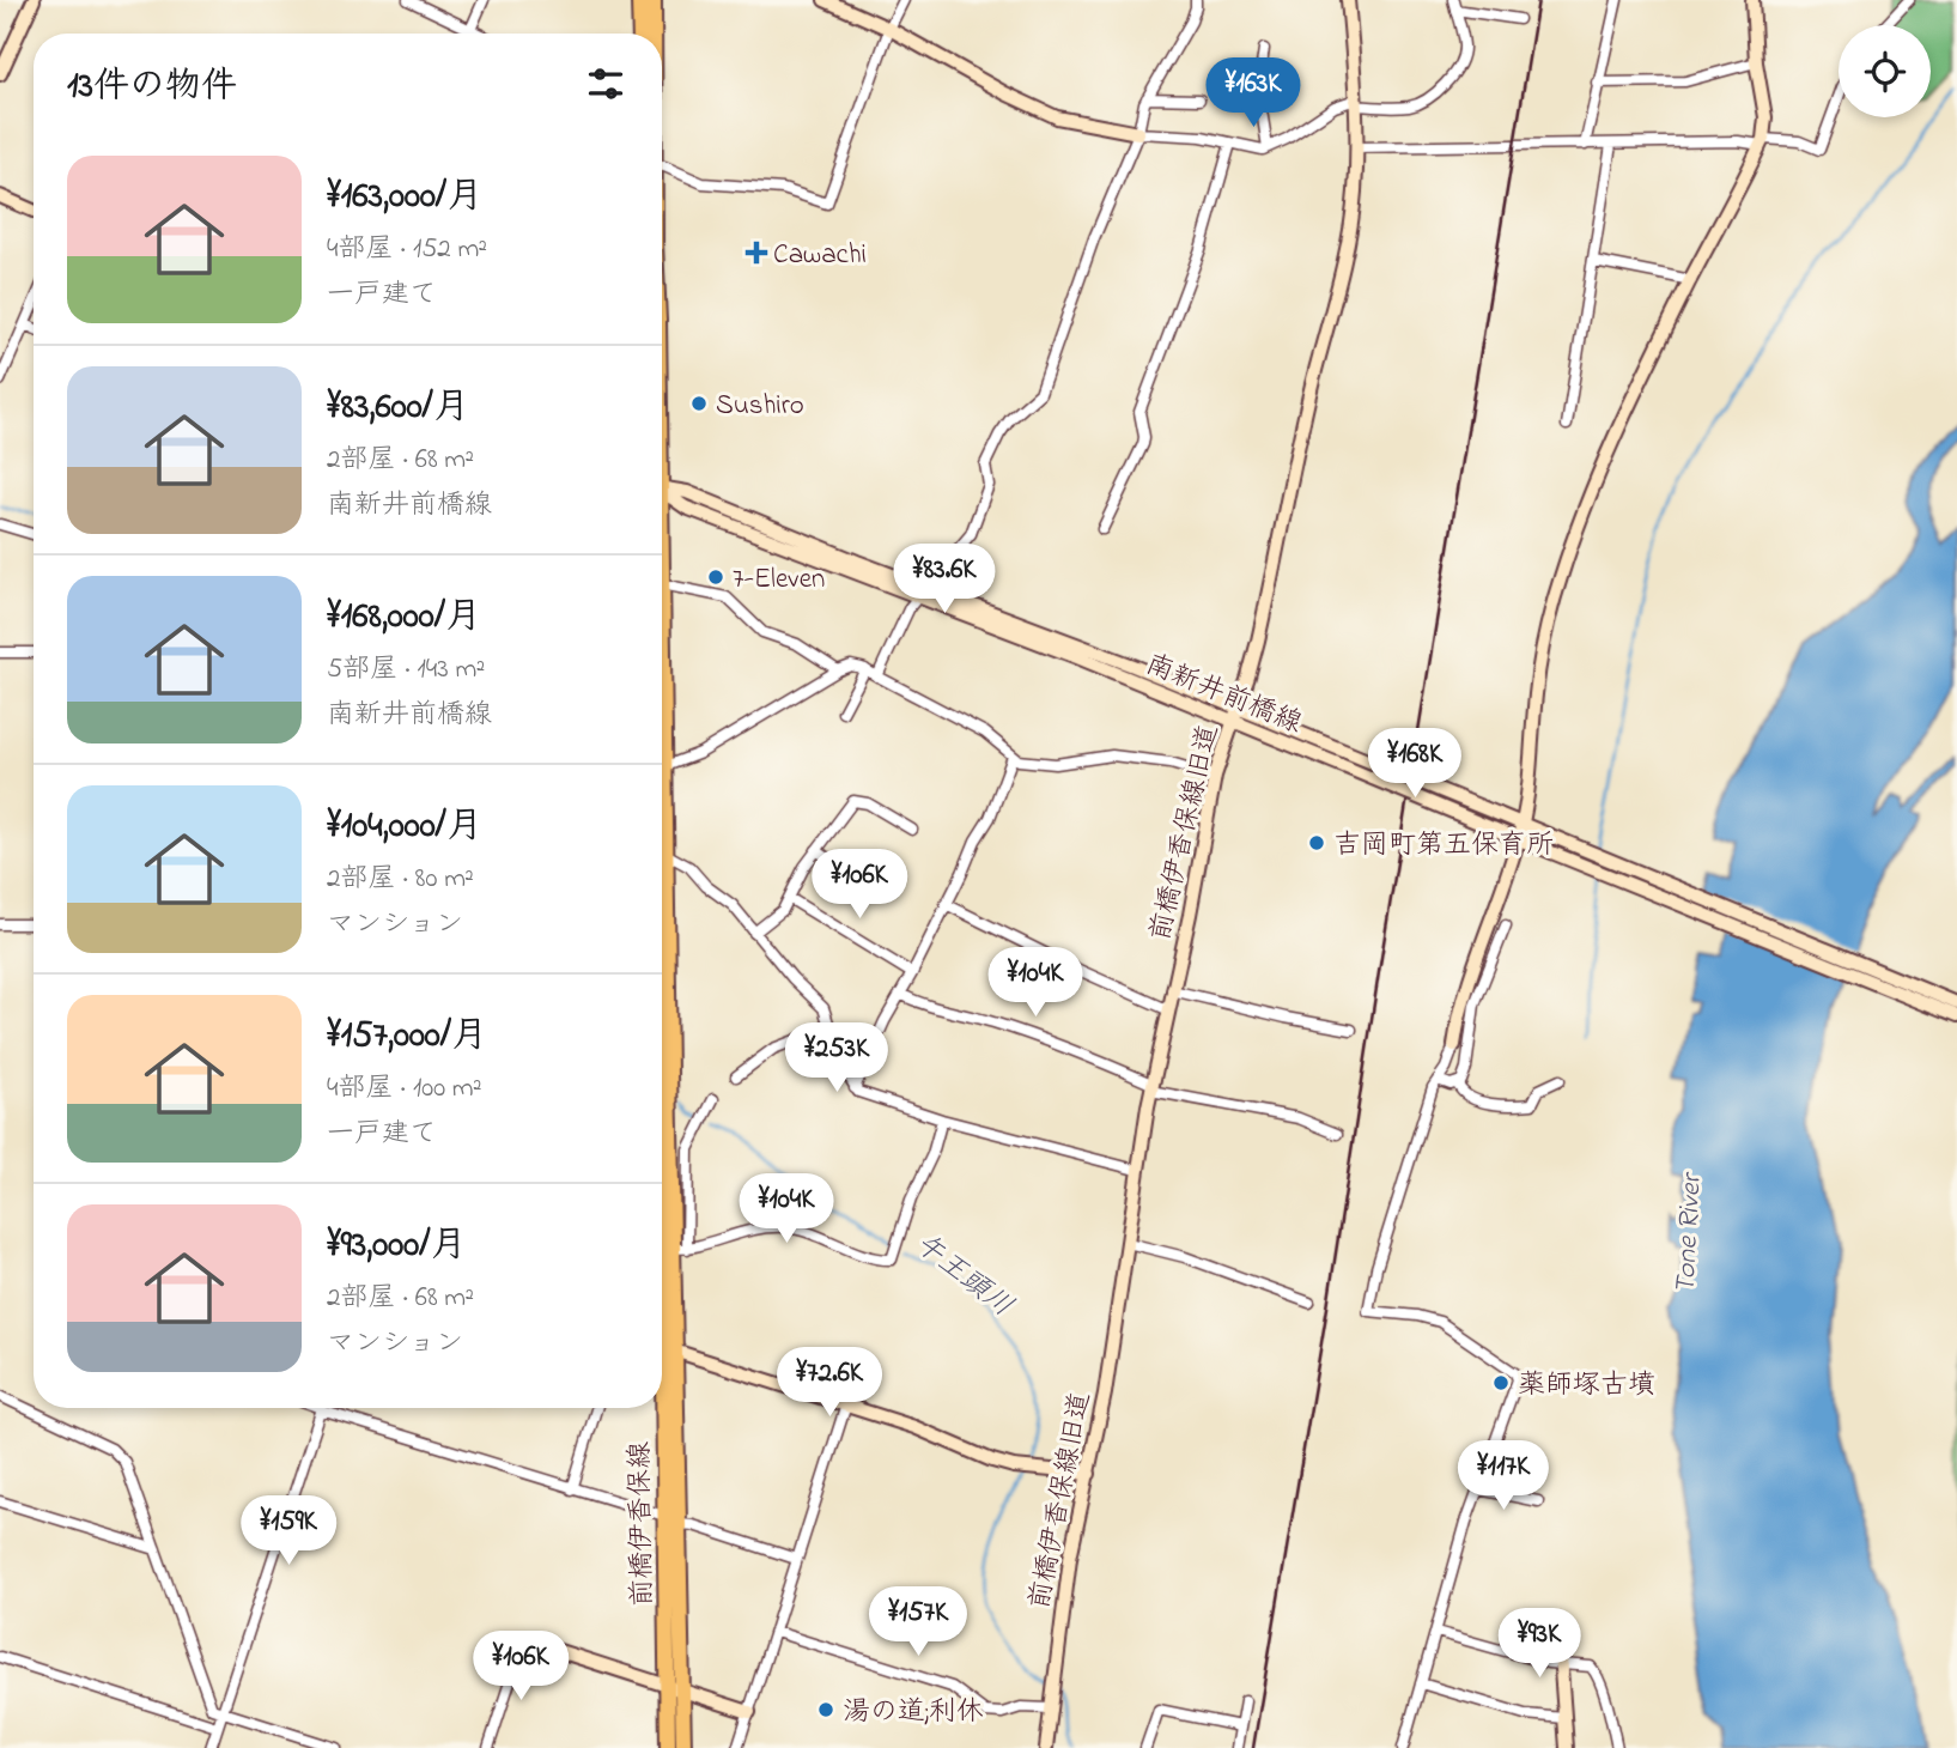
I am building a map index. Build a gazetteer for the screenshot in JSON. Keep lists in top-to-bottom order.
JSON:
{
  "streets": {
    "main road": ["前橋伊香保線"],
    "street": ["南新井前橋線", "前橋伊香保線旧道"]
  },
  "crossings": [
    ["南新井前橋線", "前橋伊香保線旧道"]
  ],
  "water": ["Tone River", "午王頭川"],
  "places": {
    "health": ["Cawachi"],
    "other": [
      "Sushiro",
      "7-Eleven",
      "吉岡町第五保育所",
      "薬師塚古墳",
      "湯の道;利休"
    ]
  },
  "page": {
    "heading": "13件の物件",
    "price": [
      "¥163K",
      "¥83.6K",
      "¥168K",
      "¥106K",
      "¥104K",
      "¥253K",
      "¥104K",
      "¥72.6K",
      "¥117K",
      "¥159K",
      "¥157K",
      "¥93K",
      "¥106K"
    ],
    "list": [
      {
        "name": "¥163,000/月",
        "note": "4部屋 · 152 m² · 一戸建て"
      },
      {
        "name": "¥83,600/月",
        "note": "2部屋 · 68 m² · 南新井前橋線"
      },
      {
        "name": "¥168,000/月",
        "note": "5部屋 · 143 m² · 南新井前橋線"
      },
      {
        "name": "¥104,000/月",
        "note": "2部屋 · 80 m² · マンション"
      },
      {
        "name": "¥157,000/月",
        "note": "4部屋 · 100 m² · 一戸建て"
      },
      {
        "name": "¥93,000/月",
        "note": "2部屋 · 68 m² · マンション"
      }
    ]
  }
}
